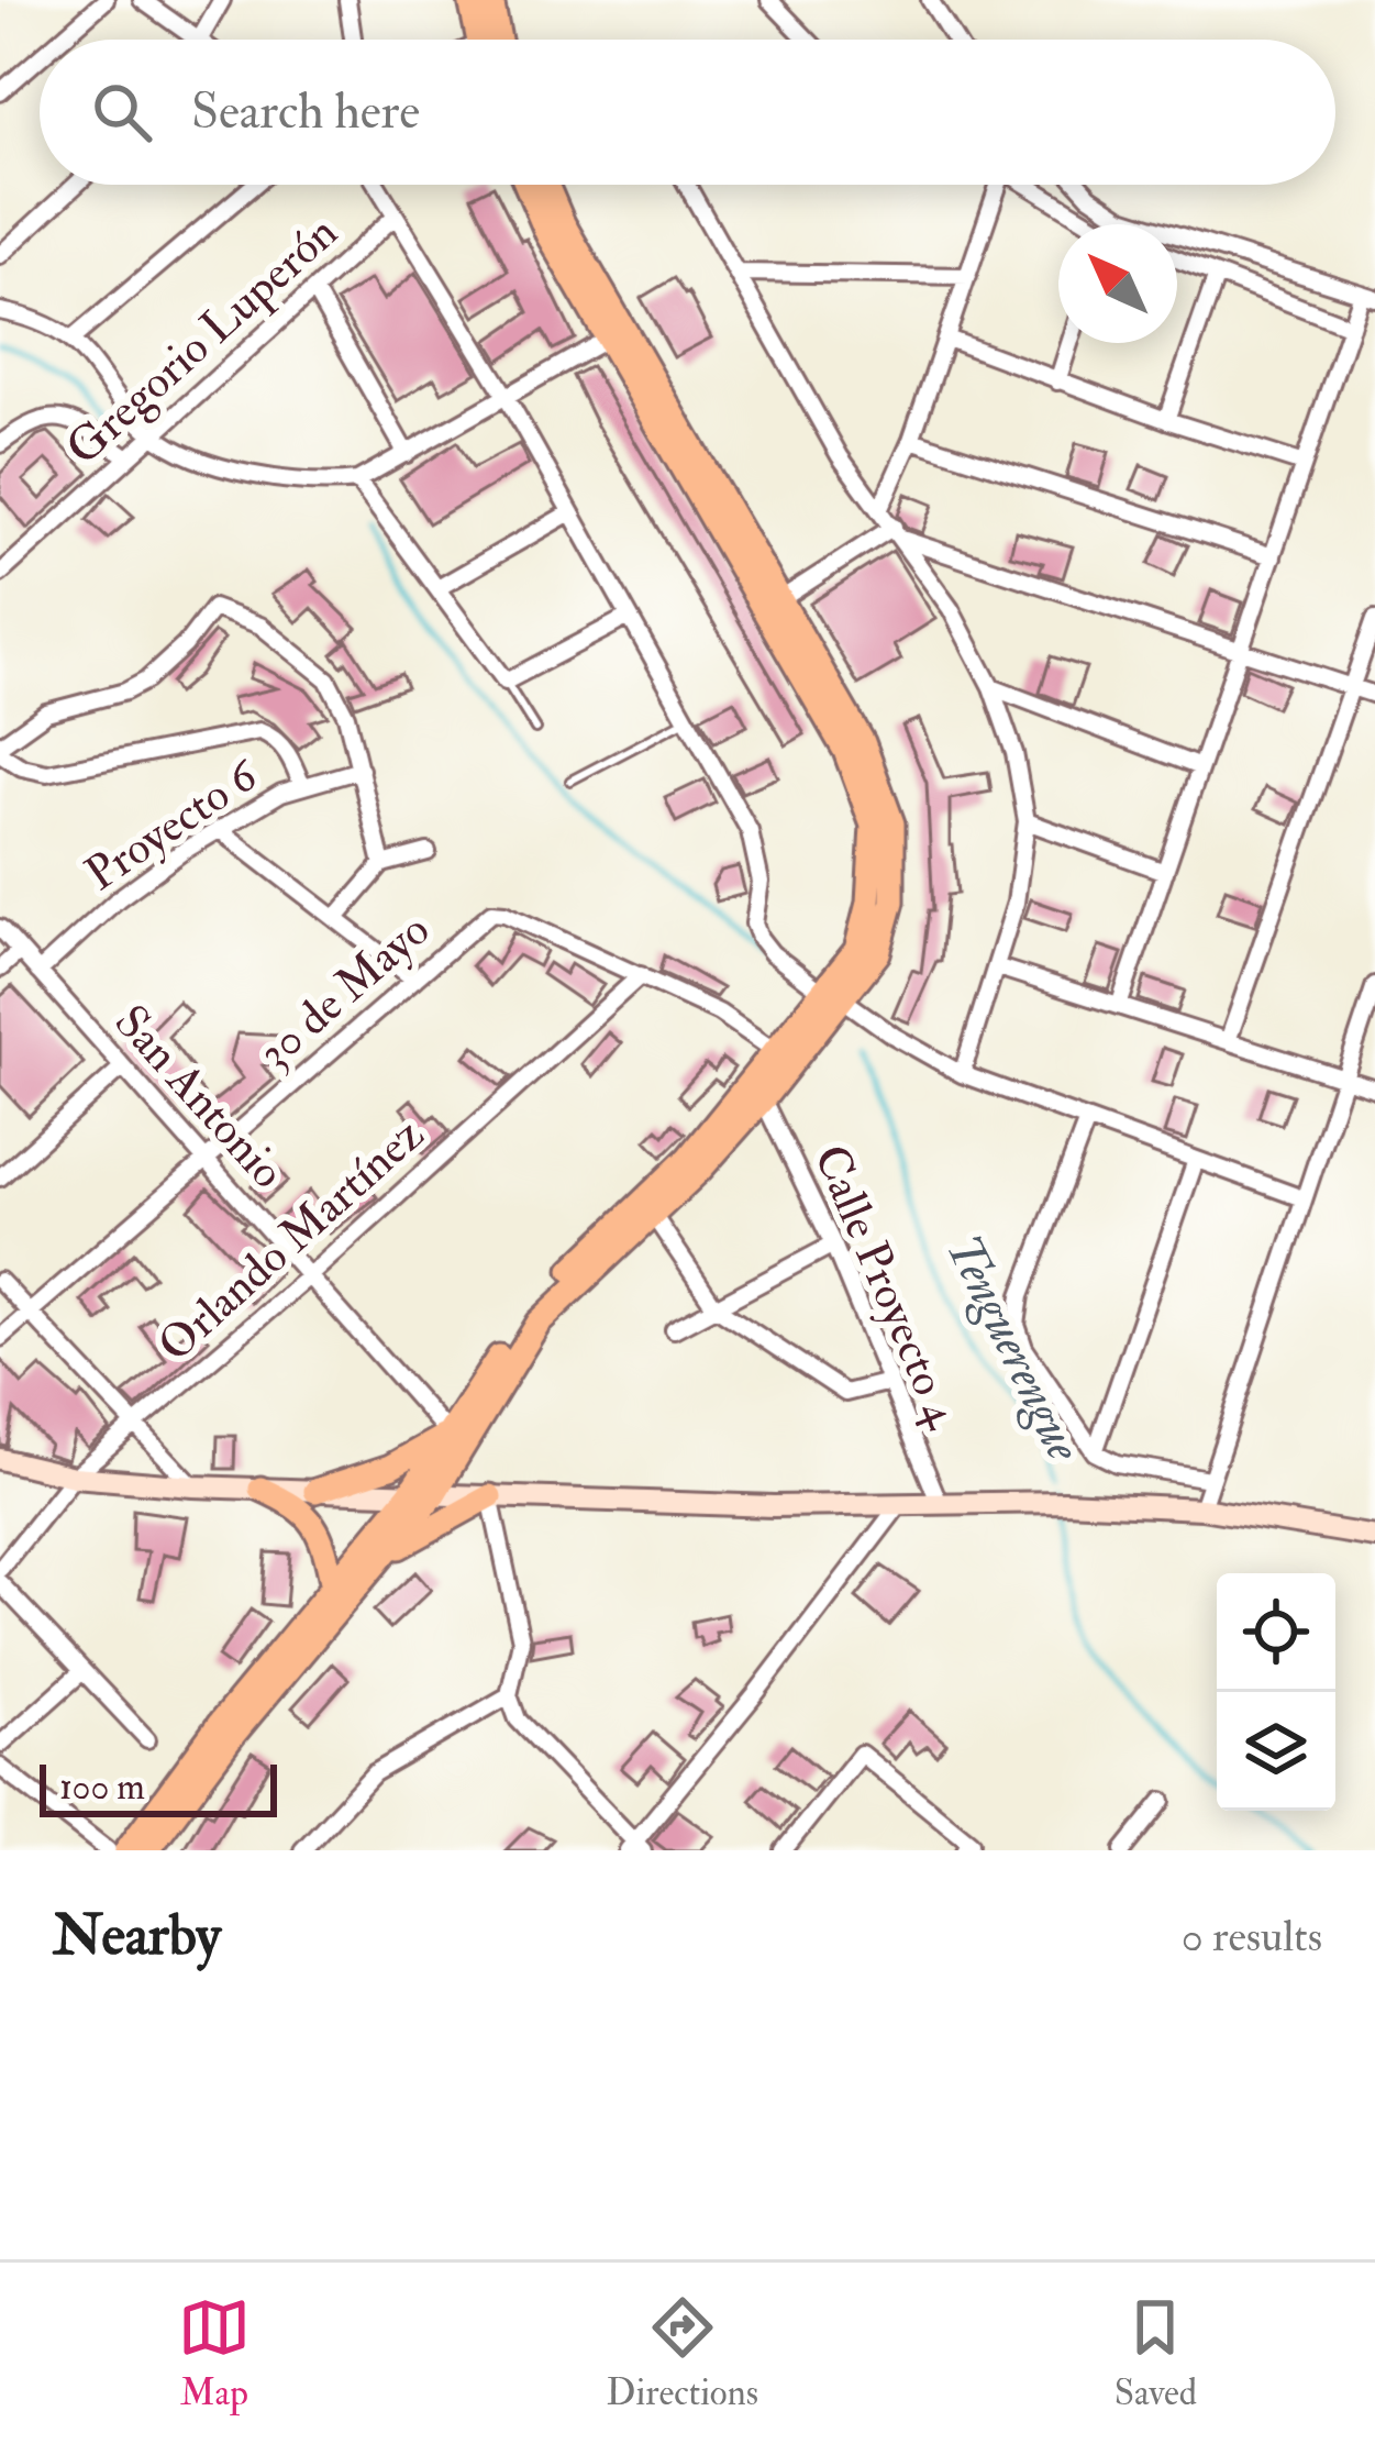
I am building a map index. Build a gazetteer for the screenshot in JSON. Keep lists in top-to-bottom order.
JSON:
{
  "streets": {
    "street": [
      "Gregorio Luperón",
      "Proyecto 6",
      "30 de Mayo",
      "San Antonio",
      "Orlando Martínez",
      "Calle Proyecto 4"
    ]
  },
  "crossings": [
    ["Proyecto 6", "San Antonio"],
    ["30 de Mayo", "San Antonio"],
    ["30 de Mayo", "Orlando Martínez"],
    ["San Antonio", "Orlando Martínez"]
  ],
  "water": ["Tenguerengue"],
  "scale_bar": "100 m",
  "north": "top left",
  "page": {
    "search": "Search here",
    "scale": "100 m",
    "heading": ["Nearby", "0 results"],
    "nav": ["Map", "Directions", "Saved"]
  }
}
